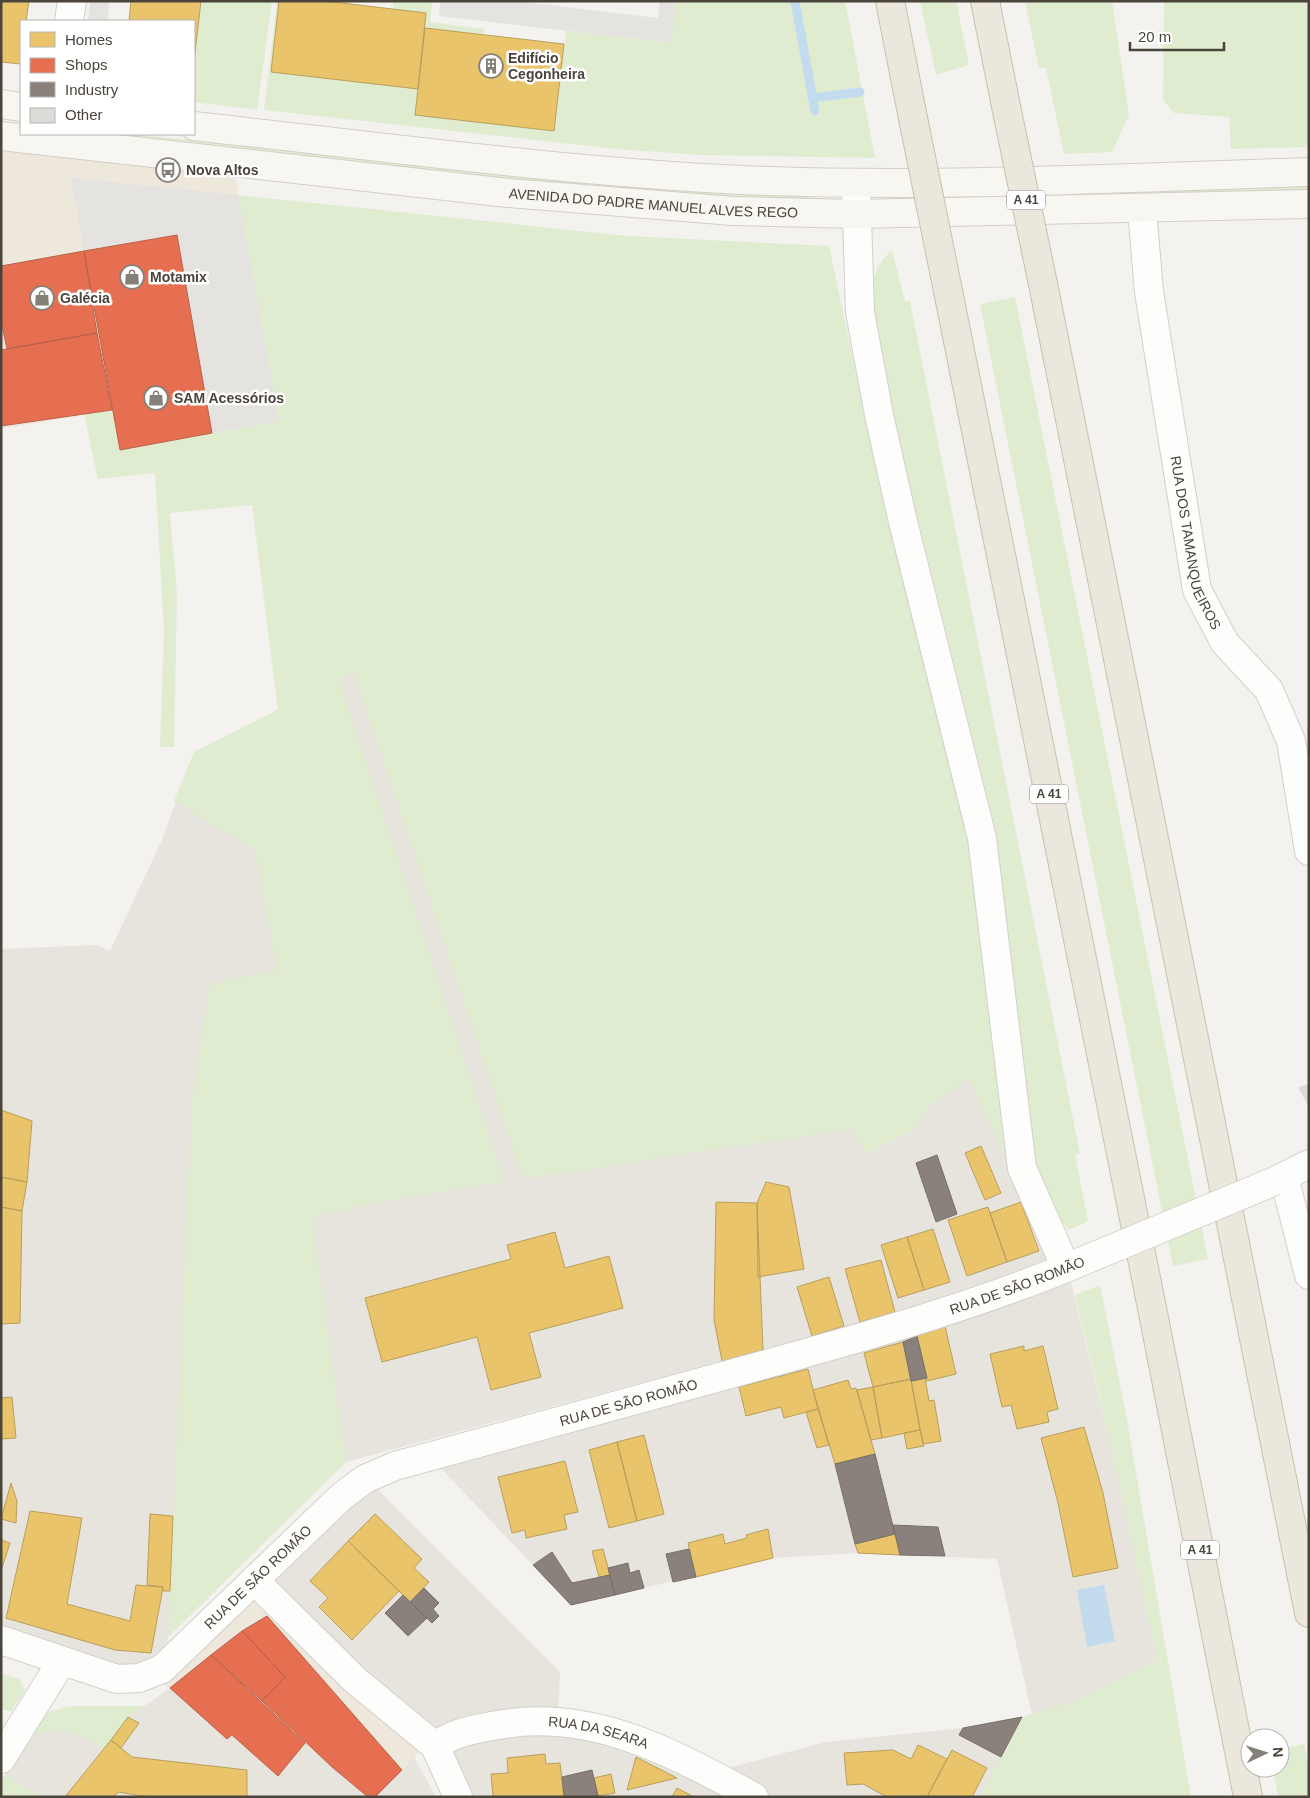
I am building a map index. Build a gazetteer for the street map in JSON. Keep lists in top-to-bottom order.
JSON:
{
  "streets": {
    "highway": ["A 41"],
    "main road": ["AVENIDA DO PADRE MANUEL ALVES REGO"],
    "street": ["RUA DOS TAMANQUEIROS", "RUA DE SÃO ROMÃO", "RUA DA SEARA"]
  },
  "crossings": [
    ["AVENIDA DO PADRE MANUEL ALVES REGO", "RUA DOS TAMANQUEIROS"]
  ],
  "places": {
    "building": ["Edifício Cegonheira"],
    "bus stop": ["Nova Altos"],
    "shop": ["Motamix", "Galécia", "SAM Acessórios"]
  },
  "legend": [
    "Homes",
    "Shops",
    "Industry",
    "Other"
  ],
  "scale_bar": "20 m",
  "north": "right"
}
